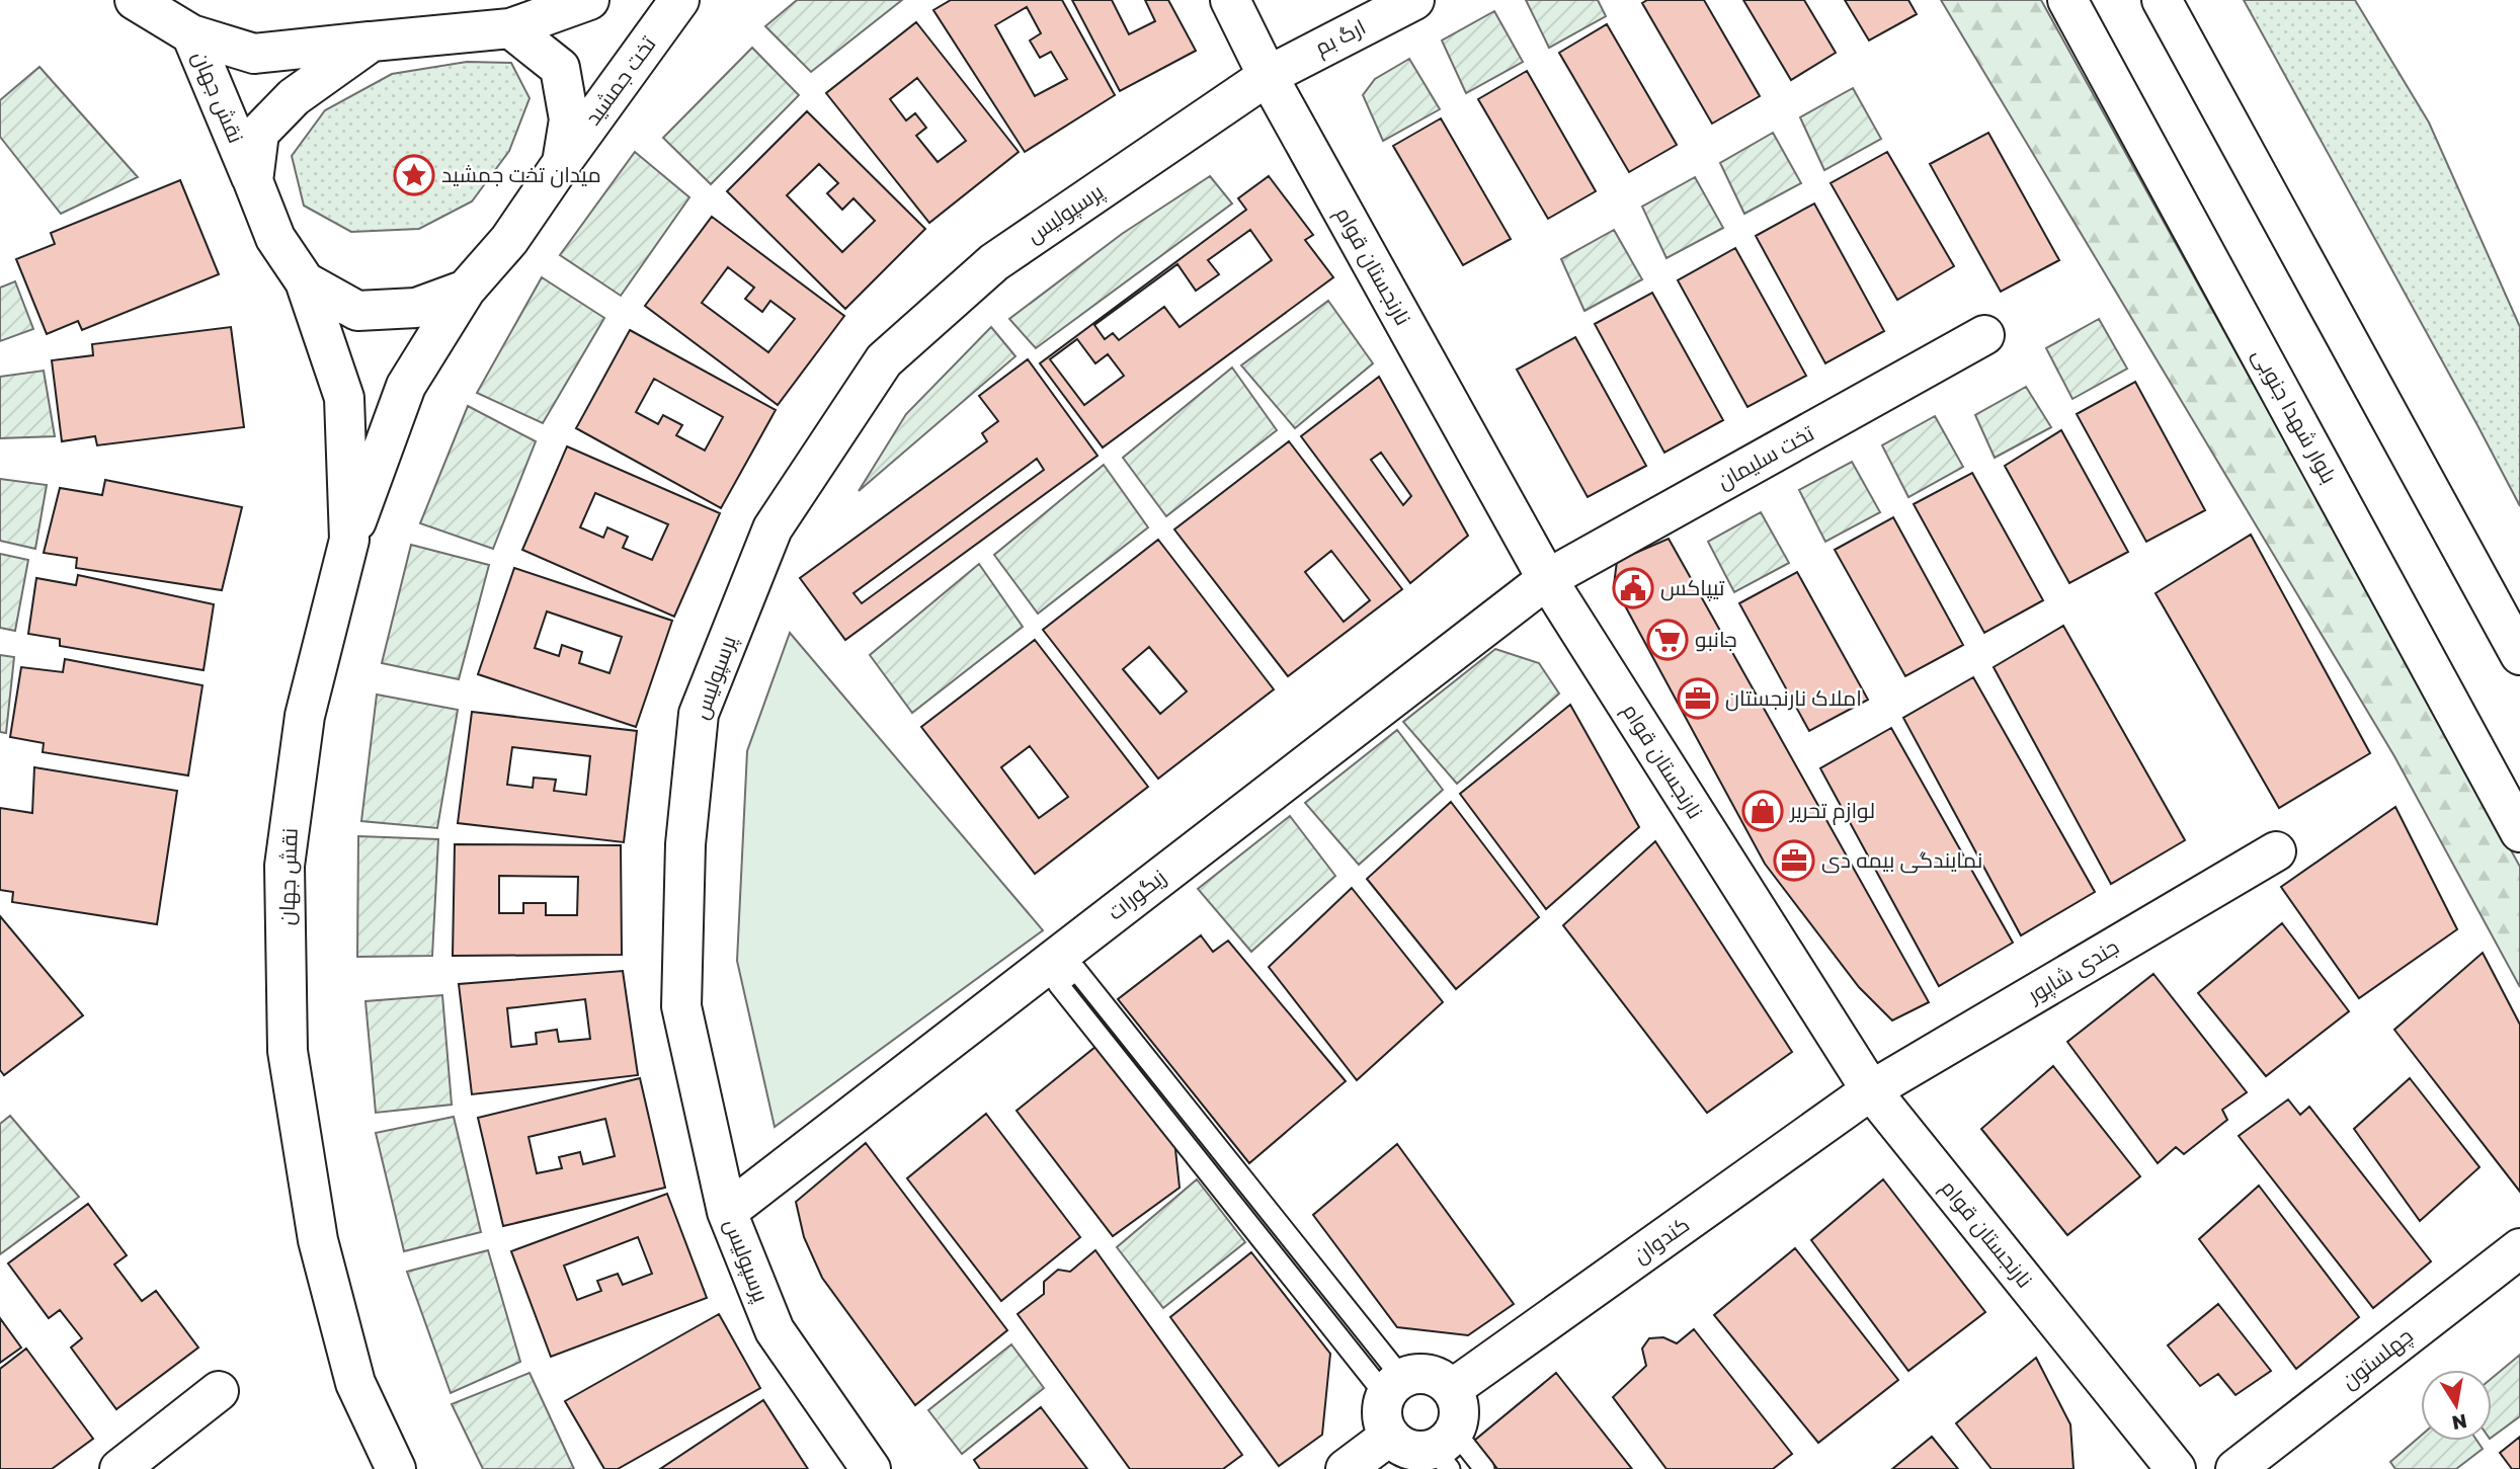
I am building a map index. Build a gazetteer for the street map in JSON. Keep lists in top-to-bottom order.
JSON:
{
  "streets": {
    "street": [
      "ارگ بم",
      "تخت جمشید",
      "نقش جهان",
      "پرسپولیس",
      "نارنجستان قوام",
      "بلوار شهدا جنوبی",
      "تخت سلیمان",
      "زیگورات",
      "جندی شاپور",
      "کندوان",
      "چهلستون"
    ]
  },
  "crossings": [
    ["ارگ بم", "پرسپولیس"],
    ["ارگ بم", "نارنجستان قوام"],
    ["تخت جمشید", "نقش جهان"],
    ["پرسپولیس", "نارنجستان قوام"],
    ["پرسپولیس", "زیگورات"],
    ["نارنجستان قوام", "تخت سلیمان"],
    ["نارنجستان قوام", "زیگورات"],
    ["نارنجستان قوام", "جندی شاپور"],
    ["نارنجستان قوام", "کندوان"],
    ["تخت سلیمان", "زیگورات"],
    ["جندی شاپور", "کندوان"]
  ],
  "places": {
    "place": ["میدان تخت جمشید"],
    "public building": ["تیپاکس"],
    "supermarket": ["جانبو"],
    "office": ["املاک نارنجستان", "نمایندگی بیمه دی"],
    "shop": ["لوازم تحریر"]
  },
  "north": "bottom"
}
